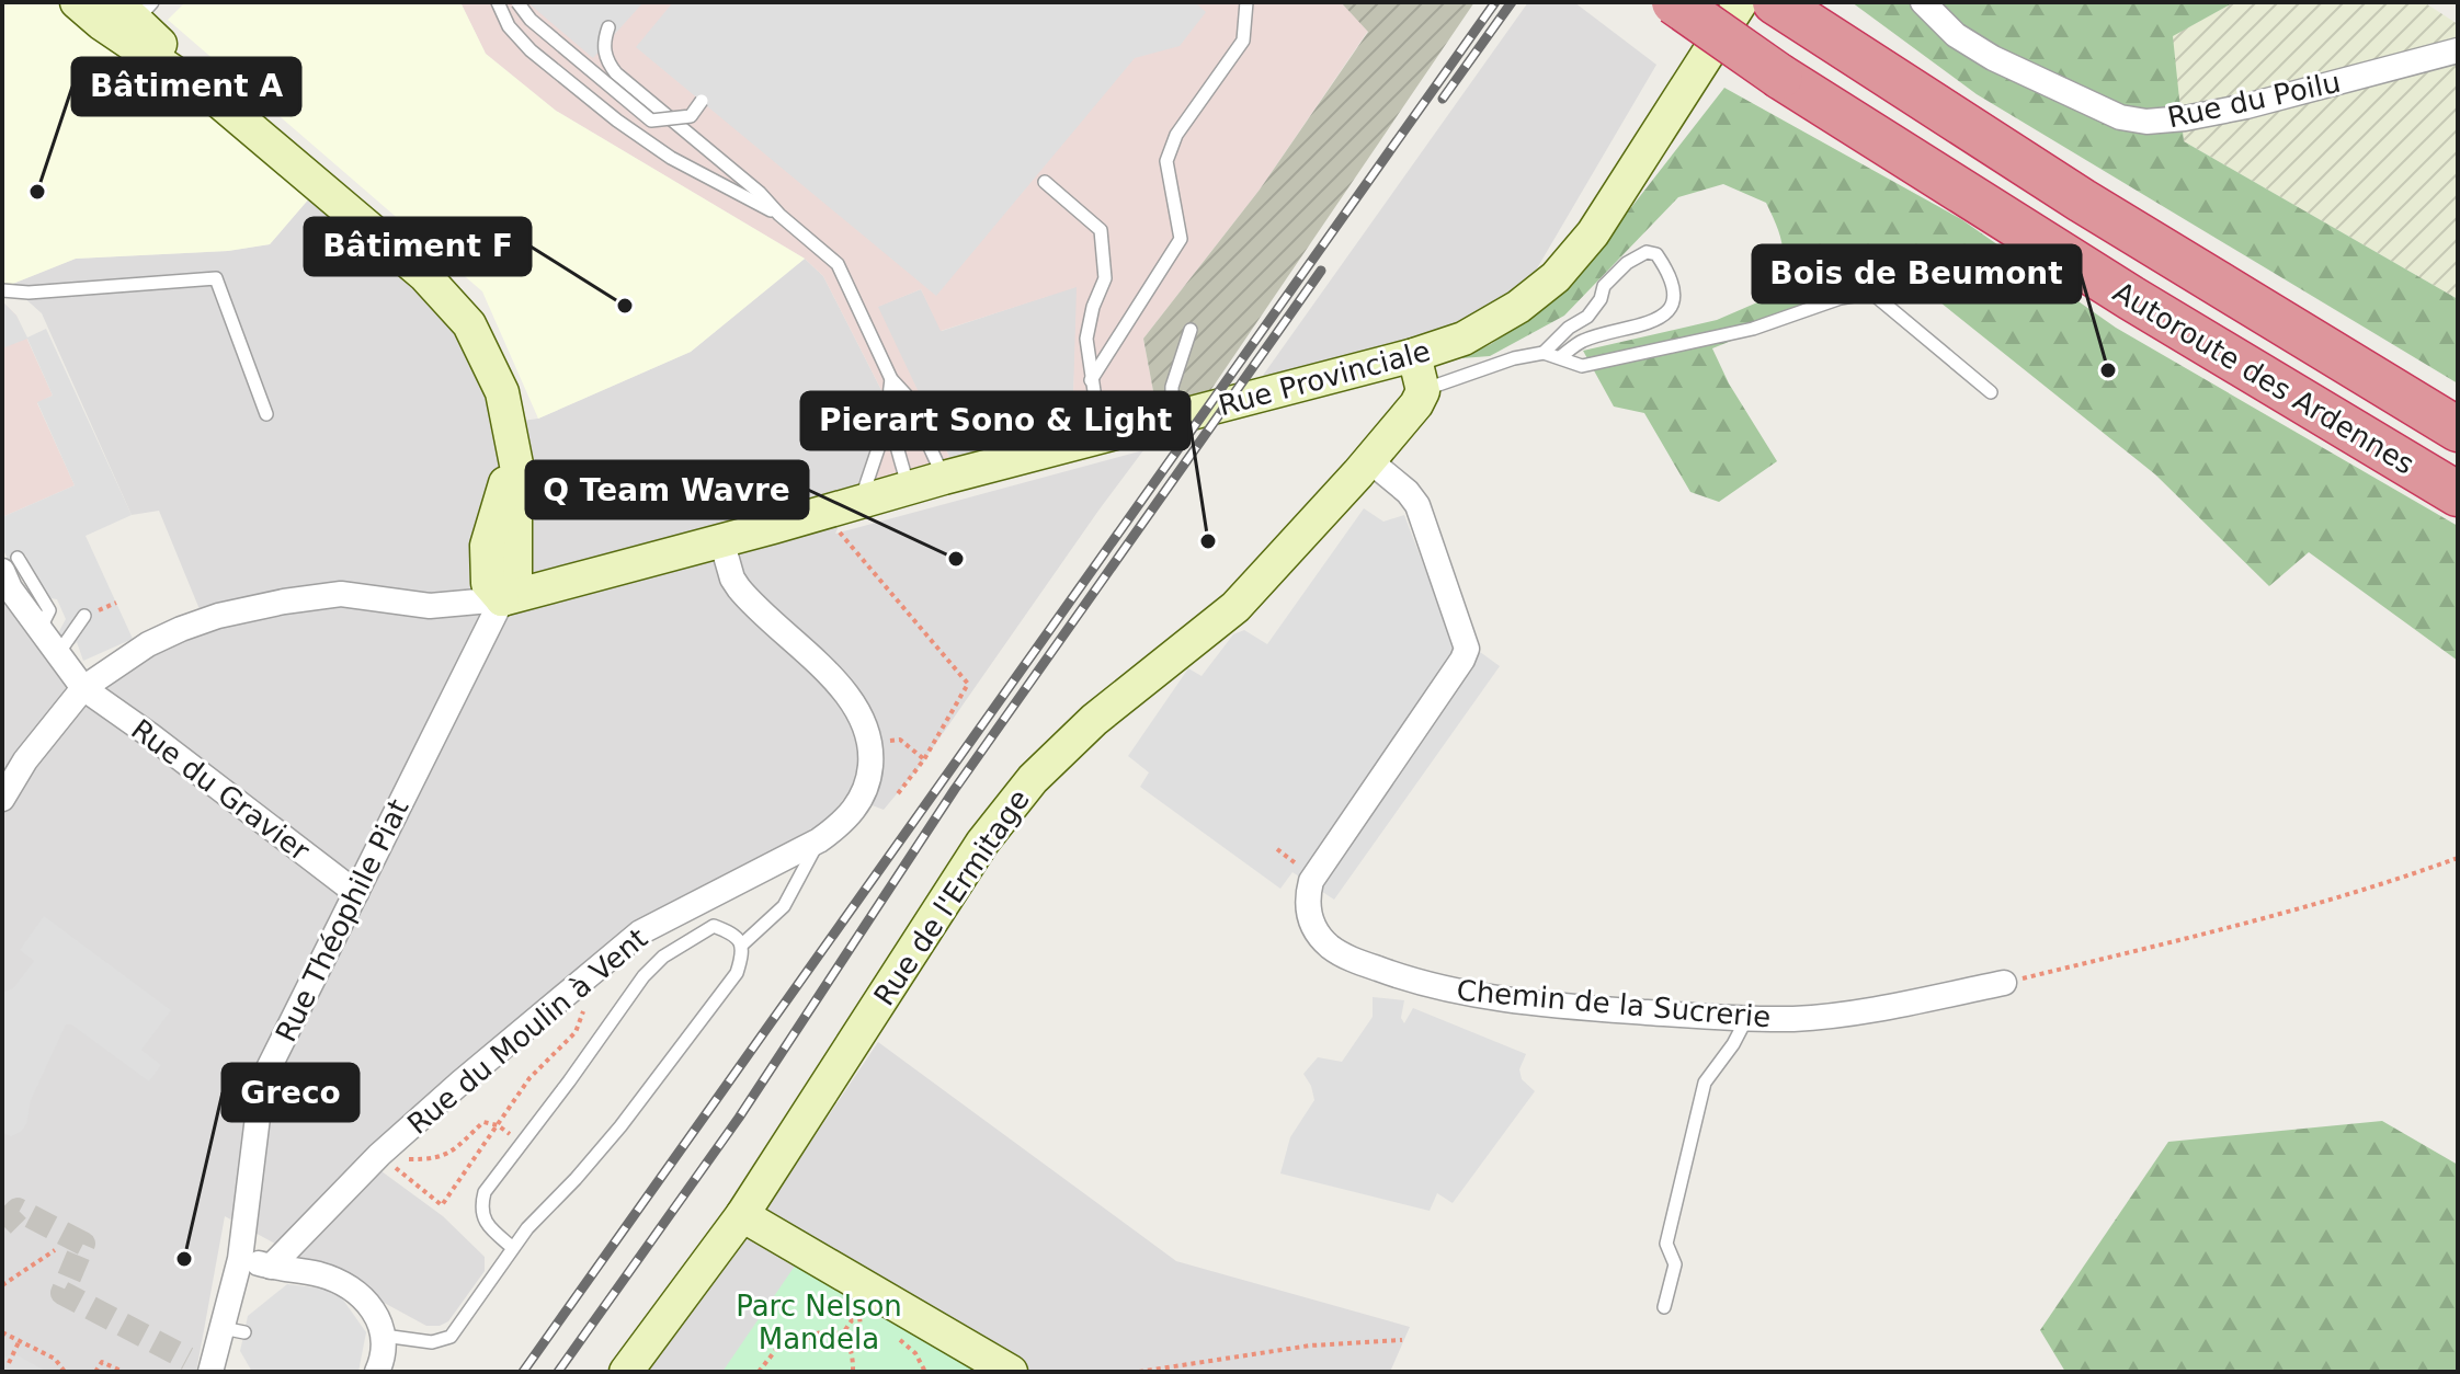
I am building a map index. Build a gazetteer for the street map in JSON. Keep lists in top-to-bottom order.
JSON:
{
  "streets": {
    "highway": ["Autoroute des Ardennes"],
    "street": [
      "Rue du Poilu",
      "Rue Provinciale",
      "Rue du Gravier",
      "Rue de l'Ermitage",
      "Rue Théophile Piat",
      "Chemin de la Sucrerie",
      "Rue du Moulin à Vent"
    ]
  },
  "crossings": [
    ["Rue Provinciale", "Rue Théophile Piat"],
    ["Rue du Gravier", "Rue Théophile Piat"],
    ["Rue de l'Ermitage", "Chemin de la Sucrerie"]
  ],
  "parks": ["Parc Nelson Mandela"],
  "places": [
    "Bâtiment A",
    "Bâtiment F",
    "Bois de Beumont",
    "Pierart Sono & Light",
    "Q Team Wavre",
    "Greco"
  ]
}
